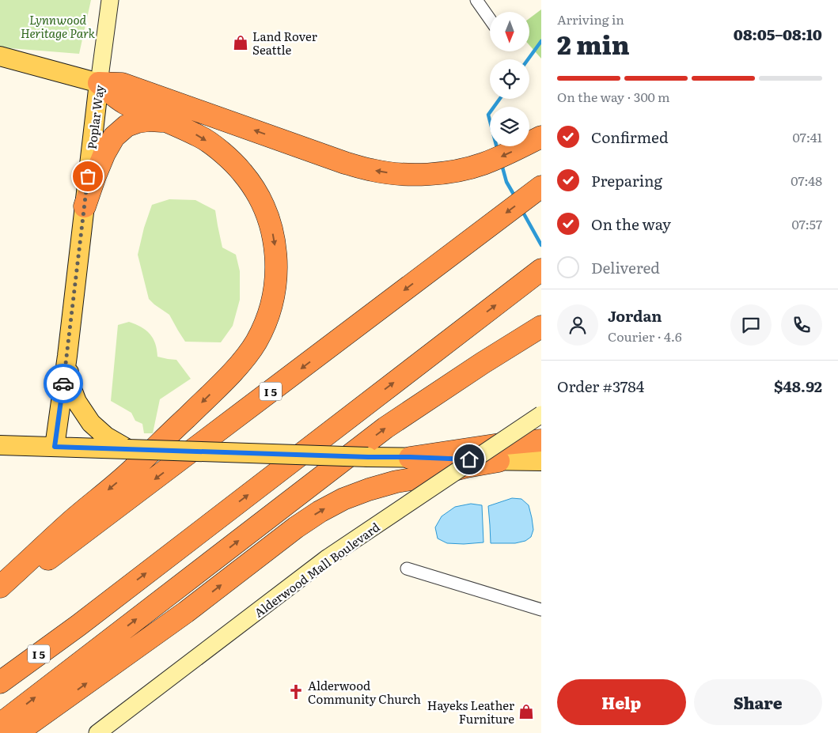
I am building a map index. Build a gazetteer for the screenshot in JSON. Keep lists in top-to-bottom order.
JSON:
{
  "streets": {
    "highway": ["I 5"],
    "main road": ["Poplar Way", "Alderwood Mall Boulevard"]
  },
  "parks": ["Lynnwood Heritage Park"],
  "places": {
    "shop": ["Land Rover Seattle", "Hayeks Leather Furniture"],
    "church": ["Alderwood Community Church"]
  },
  "north": "bottom",
  "page": {
    "heading": ["2 min", "Arriving in", "08:05–08:10"],
    "panel": [
      "Jordan",
      "Courier · 4.6",
      "Order #3784",
      "$48.92"
    ],
    "bar": "On the way · 300 m",
    "list": [
      ["Confirmed", "07:41"],
      ["Preparing", "07:48"],
      ["On the way", "07:57"],
      "Delivered"
    ],
    "buttons": ["Help", "Share"]
  }
}
